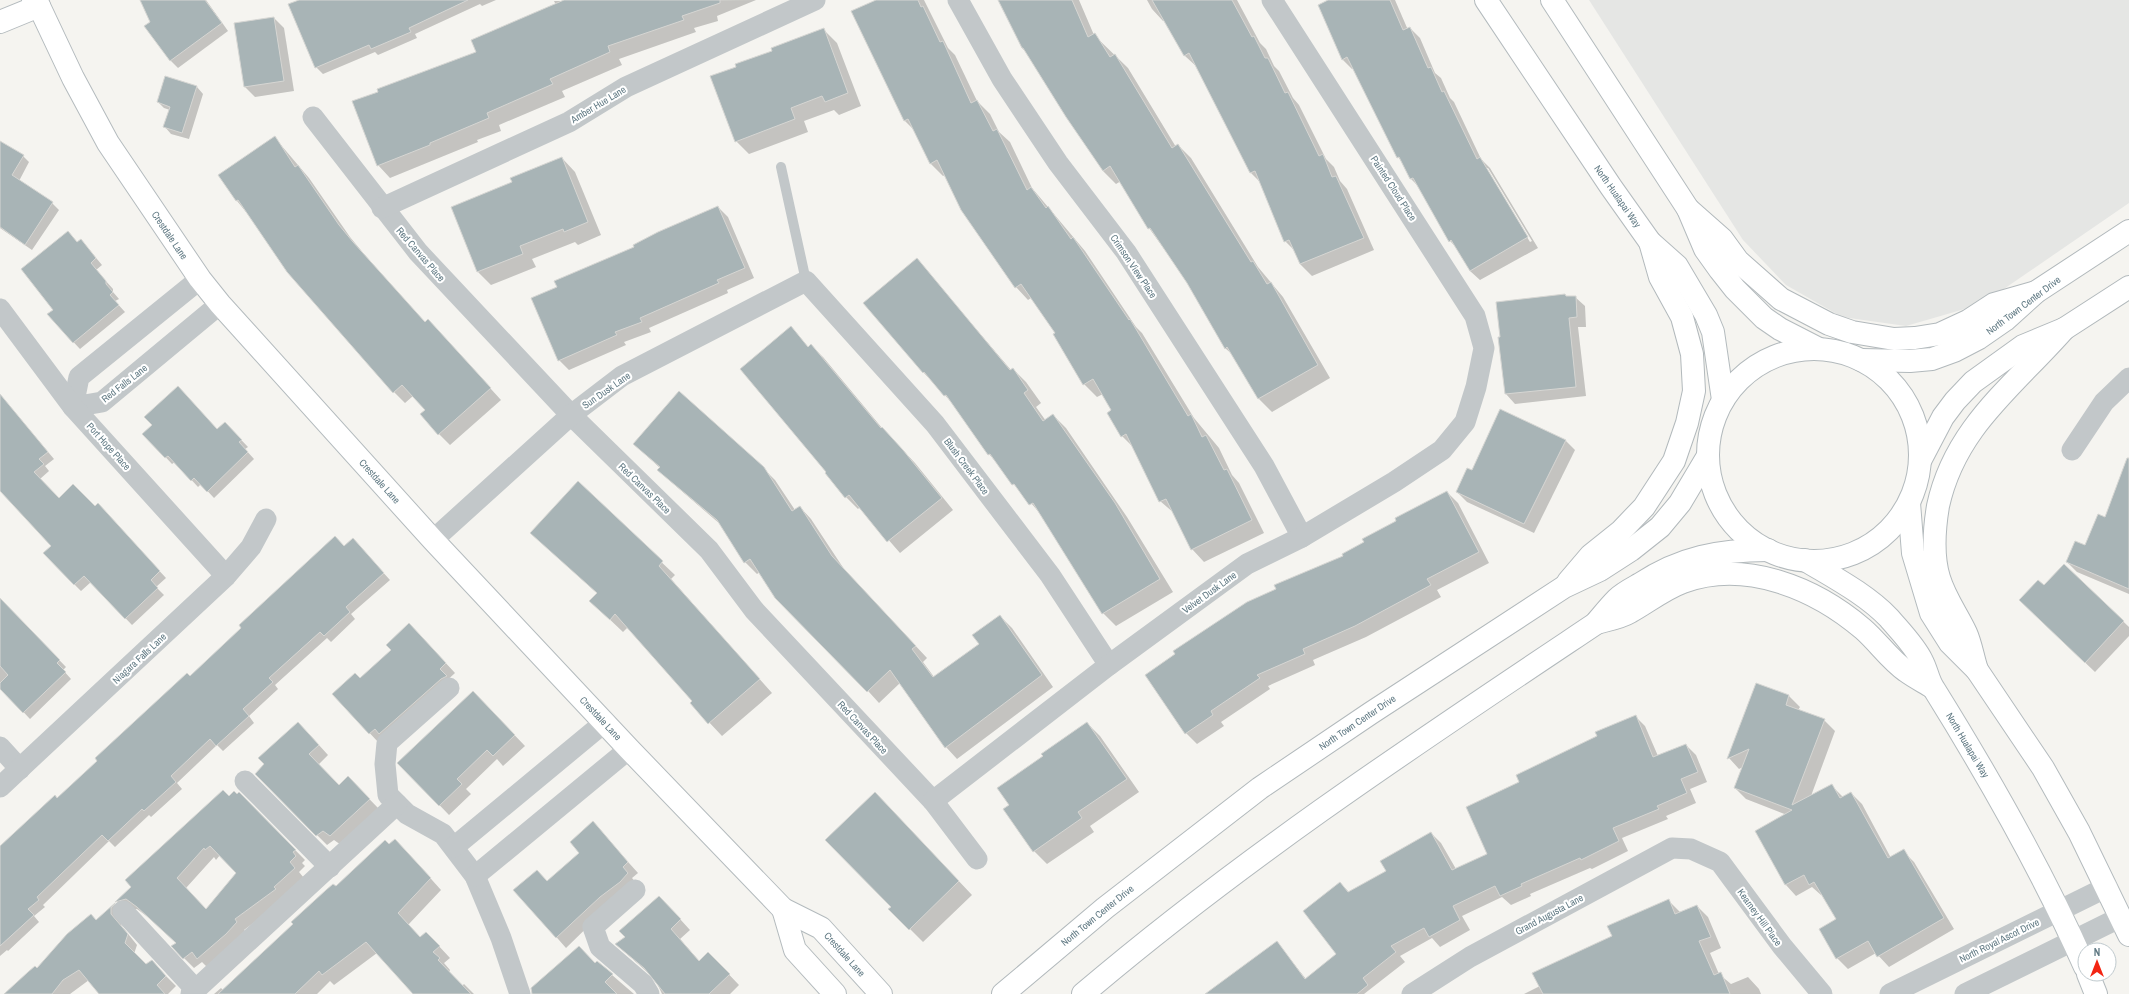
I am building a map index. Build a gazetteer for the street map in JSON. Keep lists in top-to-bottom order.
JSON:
{
  "streets": {
    "main road": ["North Hualapai Way", "Crestdale Lane", "North Town Center Drive"],
    "street": [
      "Amber Hue Lane",
      "Painted Cloud Place",
      "Red Canvas Place",
      "Crimson View Place",
      "Red Falls Lane",
      "Sun Dusk Lane",
      "Port Hope Place",
      "Blush Creek Place",
      "Velvet Dusk Lane",
      "Niagara Falls Lane",
      "Grand Augusta Lane",
      "Kearney Hill Place",
      "North Royal Ascot Drive"
    ]
  },
  "crossings": [
    ["Amber Hue Lane", "Red Canvas Place"],
    ["Painted Cloud Place", "Velvet Dusk Lane"],
    ["North Hualapai Way", "North Royal Ascot Drive"],
    ["Crestdale Lane", "Red Falls Lane"],
    ["Crestdale Lane", "Sun Dusk Lane"],
    ["Red Canvas Place", "Sun Dusk Lane"],
    ["Red Canvas Place", "Velvet Dusk Lane"],
    ["Crimson View Place", "Velvet Dusk Lane"],
    ["Red Falls Lane", "Port Hope Place"],
    ["Sun Dusk Lane", "Blush Creek Place"],
    ["Port Hope Place", "Niagara Falls Lane"],
    ["Blush Creek Place", "Velvet Dusk Lane"],
    ["Grand Augusta Lane", "Kearney Hill Place"]
  ],
  "north": "top"
}
